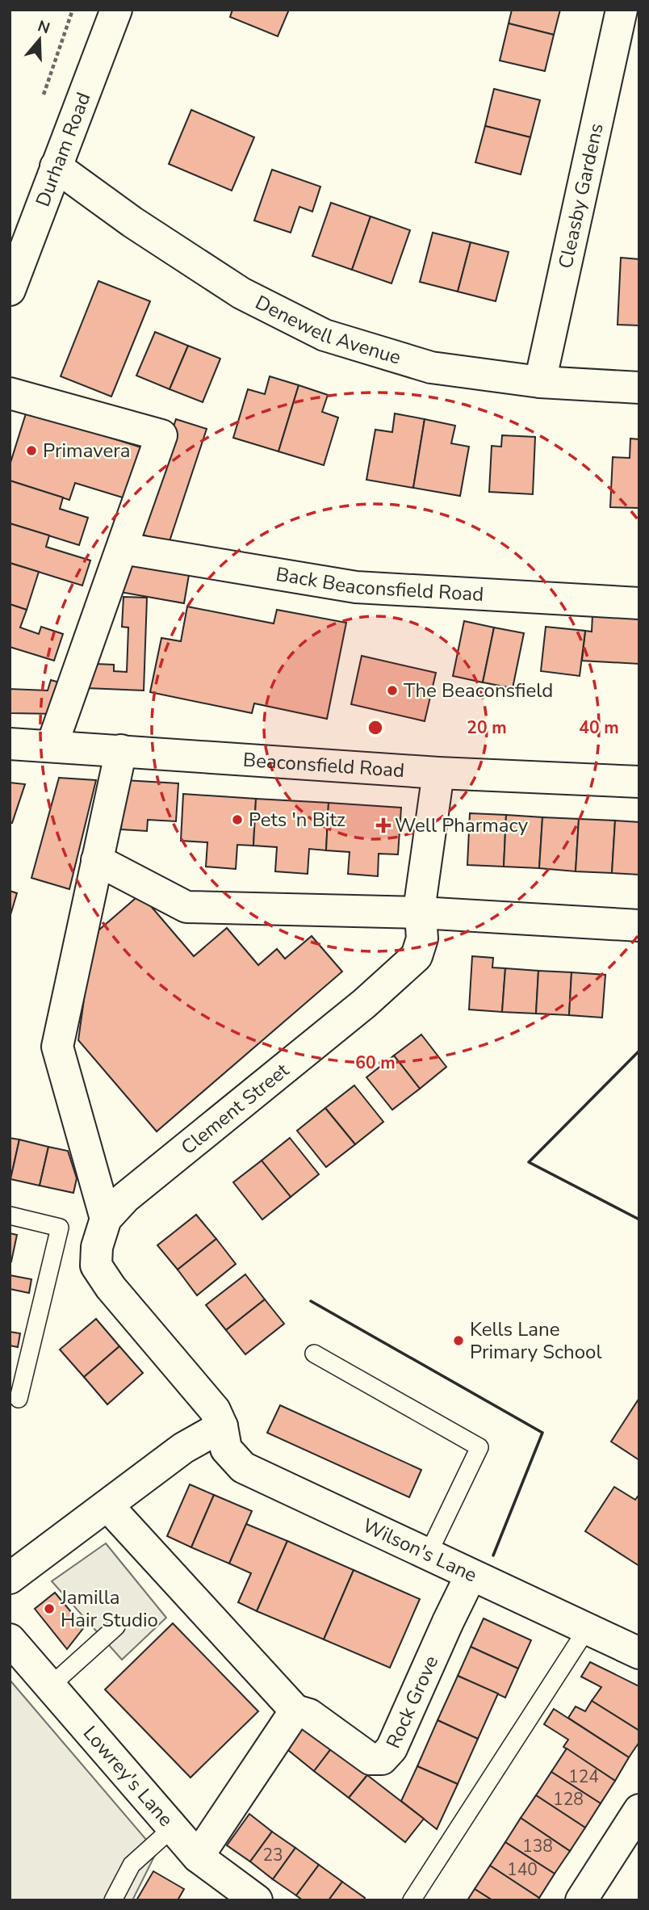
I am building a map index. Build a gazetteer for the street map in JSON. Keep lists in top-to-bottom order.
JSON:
{
  "streets": {
    "street": [
      "Durham Road",
      "Cleasby Gardens",
      "Denewell Avenue",
      "Back Beaconsfield Road",
      "Beaconsfield Road",
      "Clement Street",
      "Wilson's Lane",
      "Rock Grove",
      "Lowrey's Lane"
    ]
  },
  "crossings": [
    ["Durham Road", "Denewell Avenue"],
    ["Cleasby Gardens", "Denewell Avenue"],
    ["Beaconsfield Road", "Clement Street"],
    ["Clement Street", "Wilson's Lane"],
    ["Wilson's Lane", "Rock Grove"]
  ],
  "places": {
    "other": [
      "Primavera",
      "The Beaconsfield",
      "Pets 'n Bitz",
      "Kells Lane Primary School",
      "Jamilla Hair Studio"
    ],
    "health": ["Well Pharmacy"]
  },
  "house_numbers": [
    "124",
    "128",
    "138",
    "23",
    "140"
  ],
  "north": "top",
  "rings": ["20 m", "40 m", "60 m"]
}
